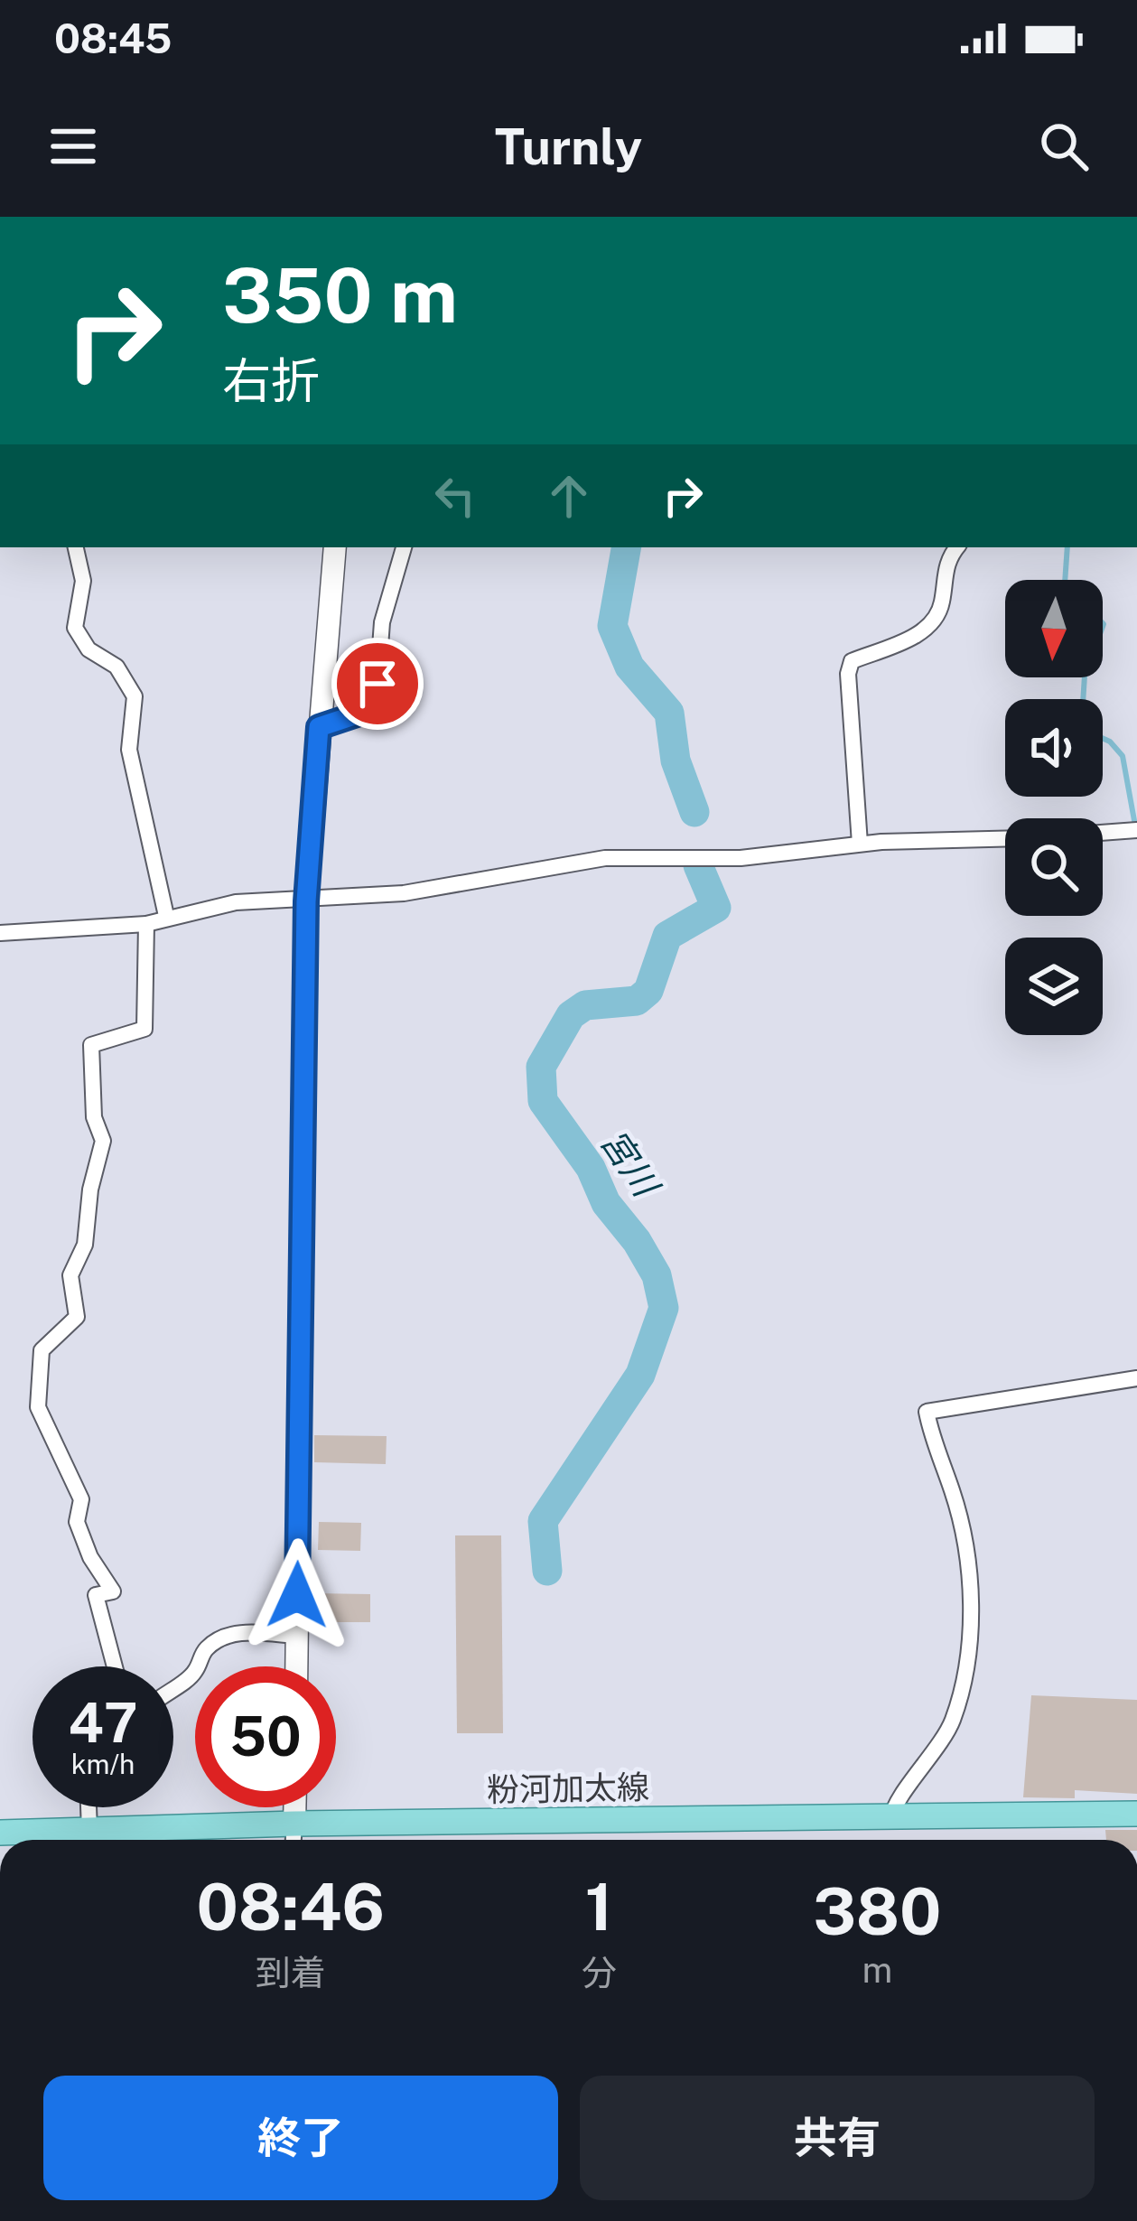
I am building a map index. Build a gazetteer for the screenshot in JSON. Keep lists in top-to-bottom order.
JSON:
{
  "streets": {
    "main road": ["粉河加太線"]
  },
  "water": ["宮川"],
  "north": "bottom",
  "page": {
    "status": "08:45",
    "header": "Turnly",
    "turn": ["350 m", "右折"],
    "speed": "47 km/h",
    "limit": "50",
    "eta": [
      "08:46",
      "到着",
      "1",
      "分",
      "380",
      "m"
    ],
    "buttons": ["終了", "共有"]
  }
}
